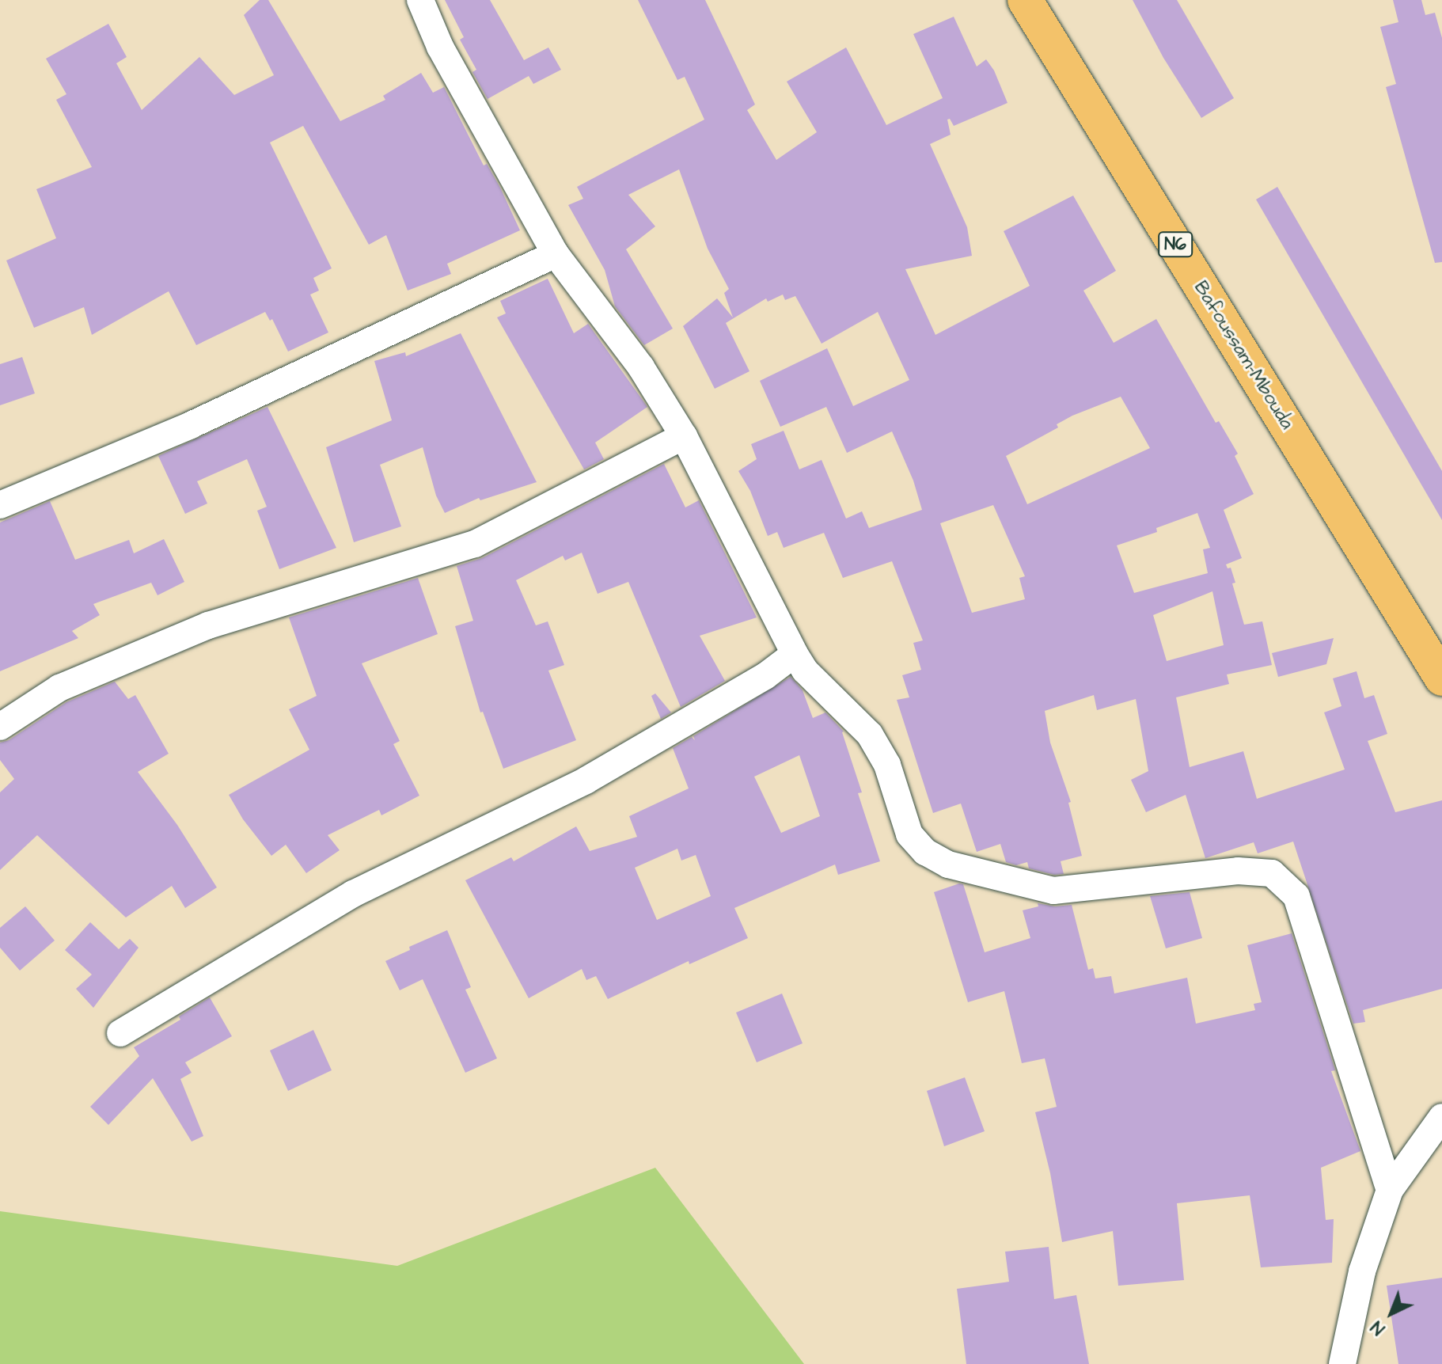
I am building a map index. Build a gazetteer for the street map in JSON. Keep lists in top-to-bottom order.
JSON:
{
  "streets": {
    "highway": ["N6", "Bafoussam-Mbouda"]
  },
  "north": "bottom left"
}
